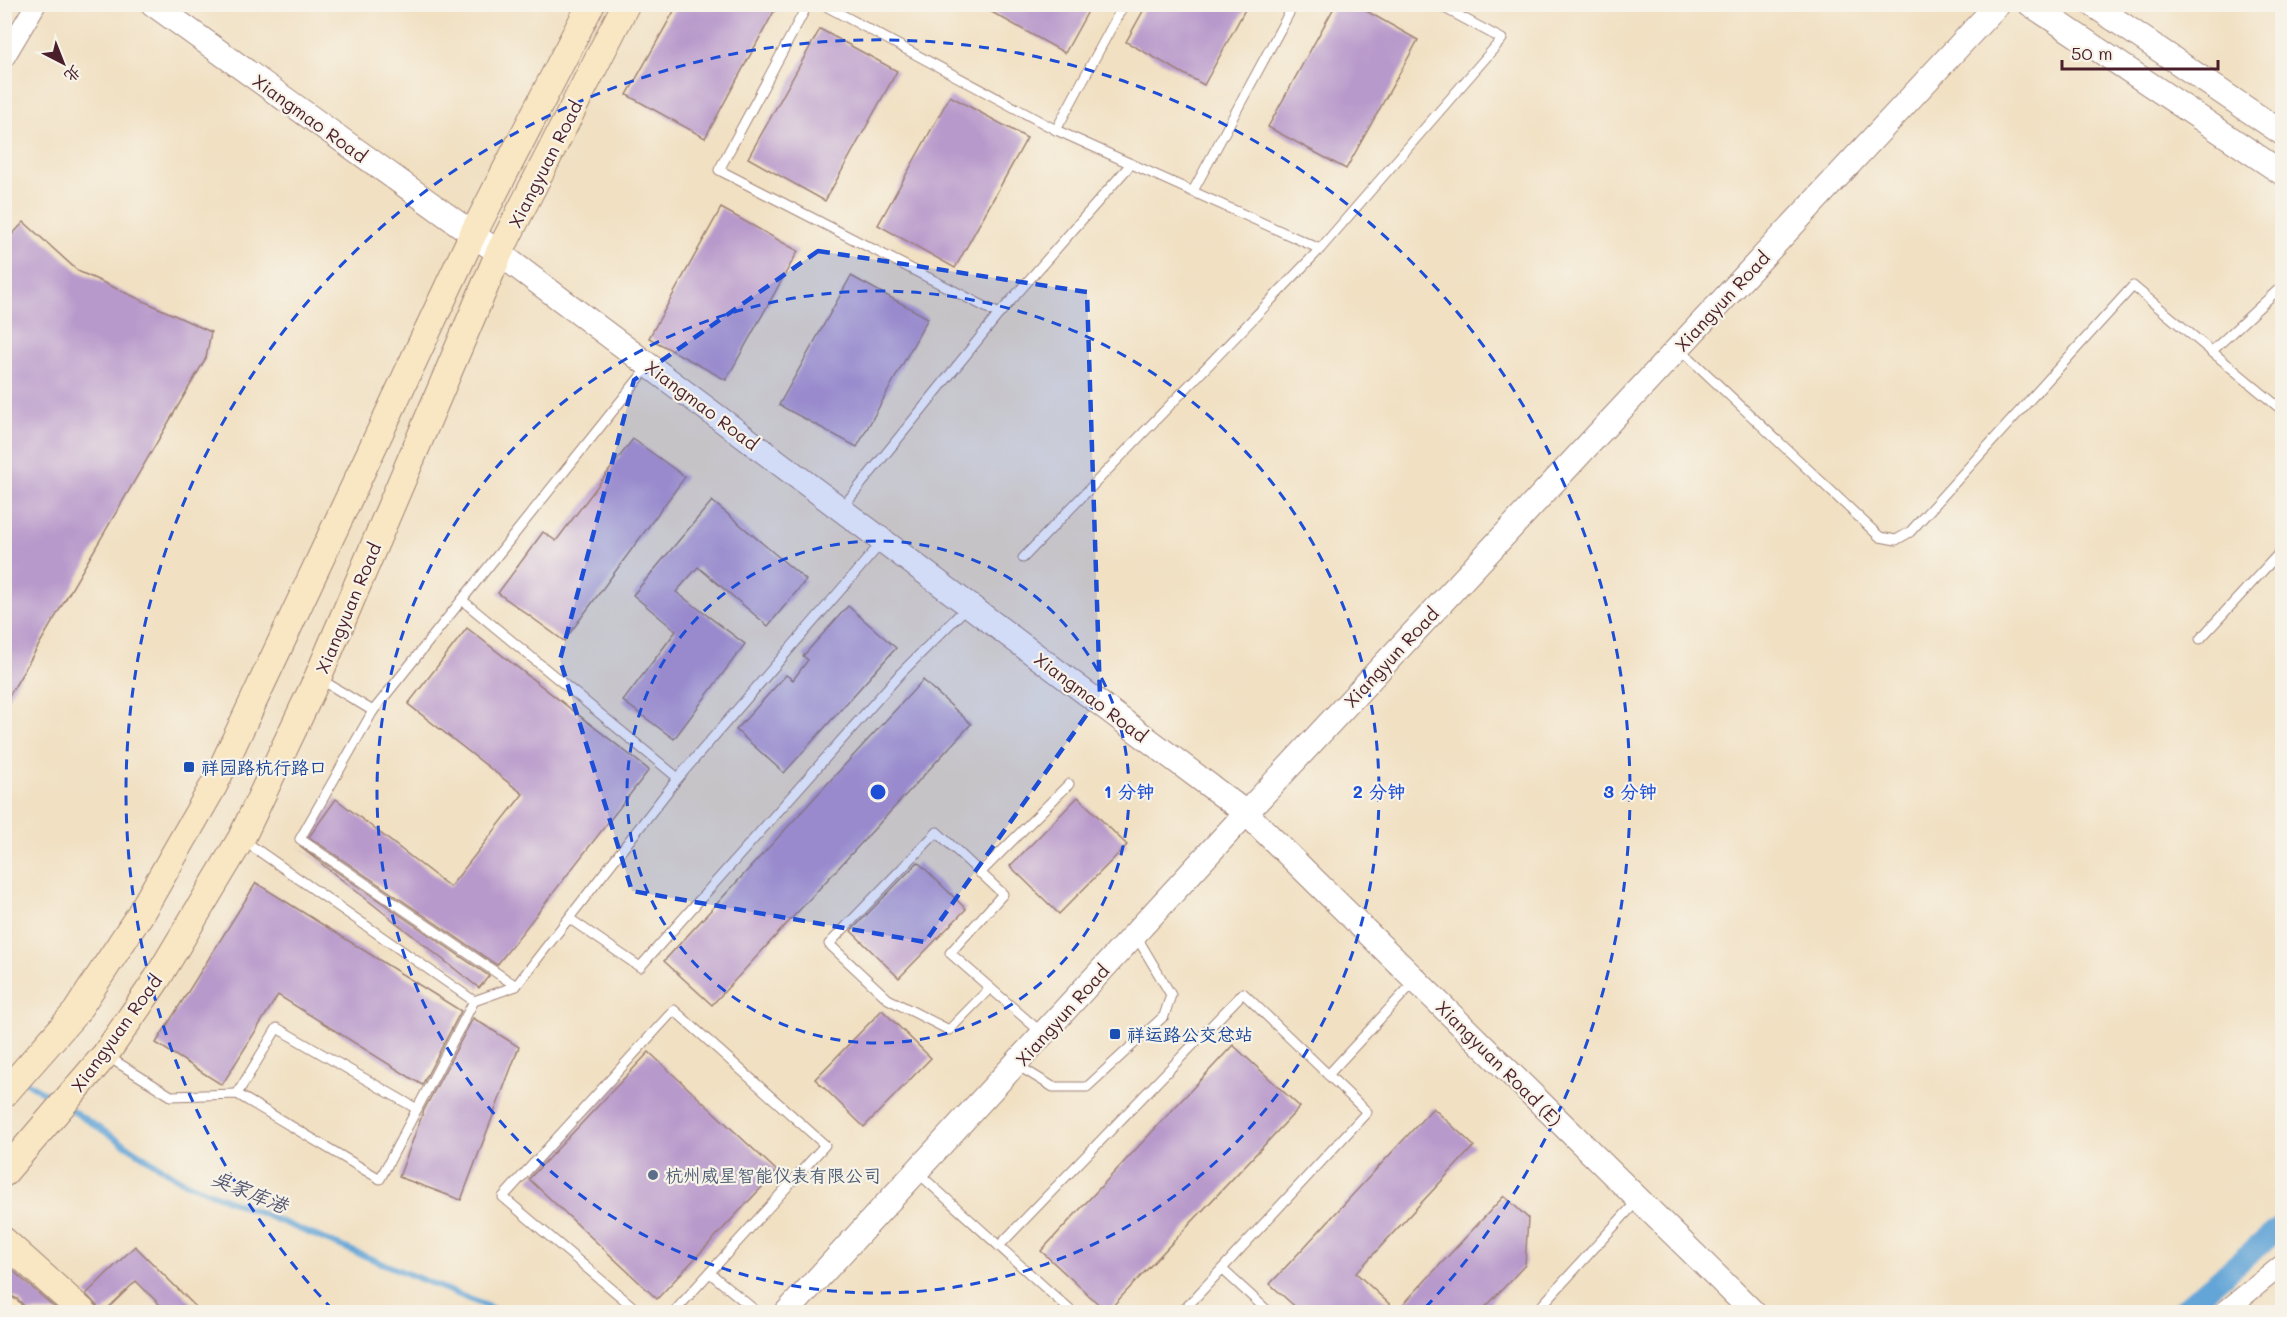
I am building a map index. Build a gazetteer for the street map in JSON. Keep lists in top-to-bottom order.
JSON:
{
  "streets": {
    "main road": ["Xiangyuan Road"],
    "street": ["Xiangmao Road", "Xiangyun Road", "Xiangyuan Road (E)"]
  },
  "crossings": [
    ["Xiangmao Road", "Xiangyuan Road"],
    ["Xiangmao Road", "Xiangyun Road"],
    ["Xiangmao Road", "Xiangyuan Road (E)"],
    ["Xiangyun Road", "Xiangyuan Road (E)"]
  ],
  "water": ["吴家库港"],
  "places": {
    "transit": ["祥园路杭行路口", "祥运路公交总站"],
    "other": ["杭州威星智能仪表有限公司"]
  },
  "scale_bar": "50 m",
  "north": "bottom right",
  "rings": ["1 分钟", "2 分钟", "3 分钟"]
}
